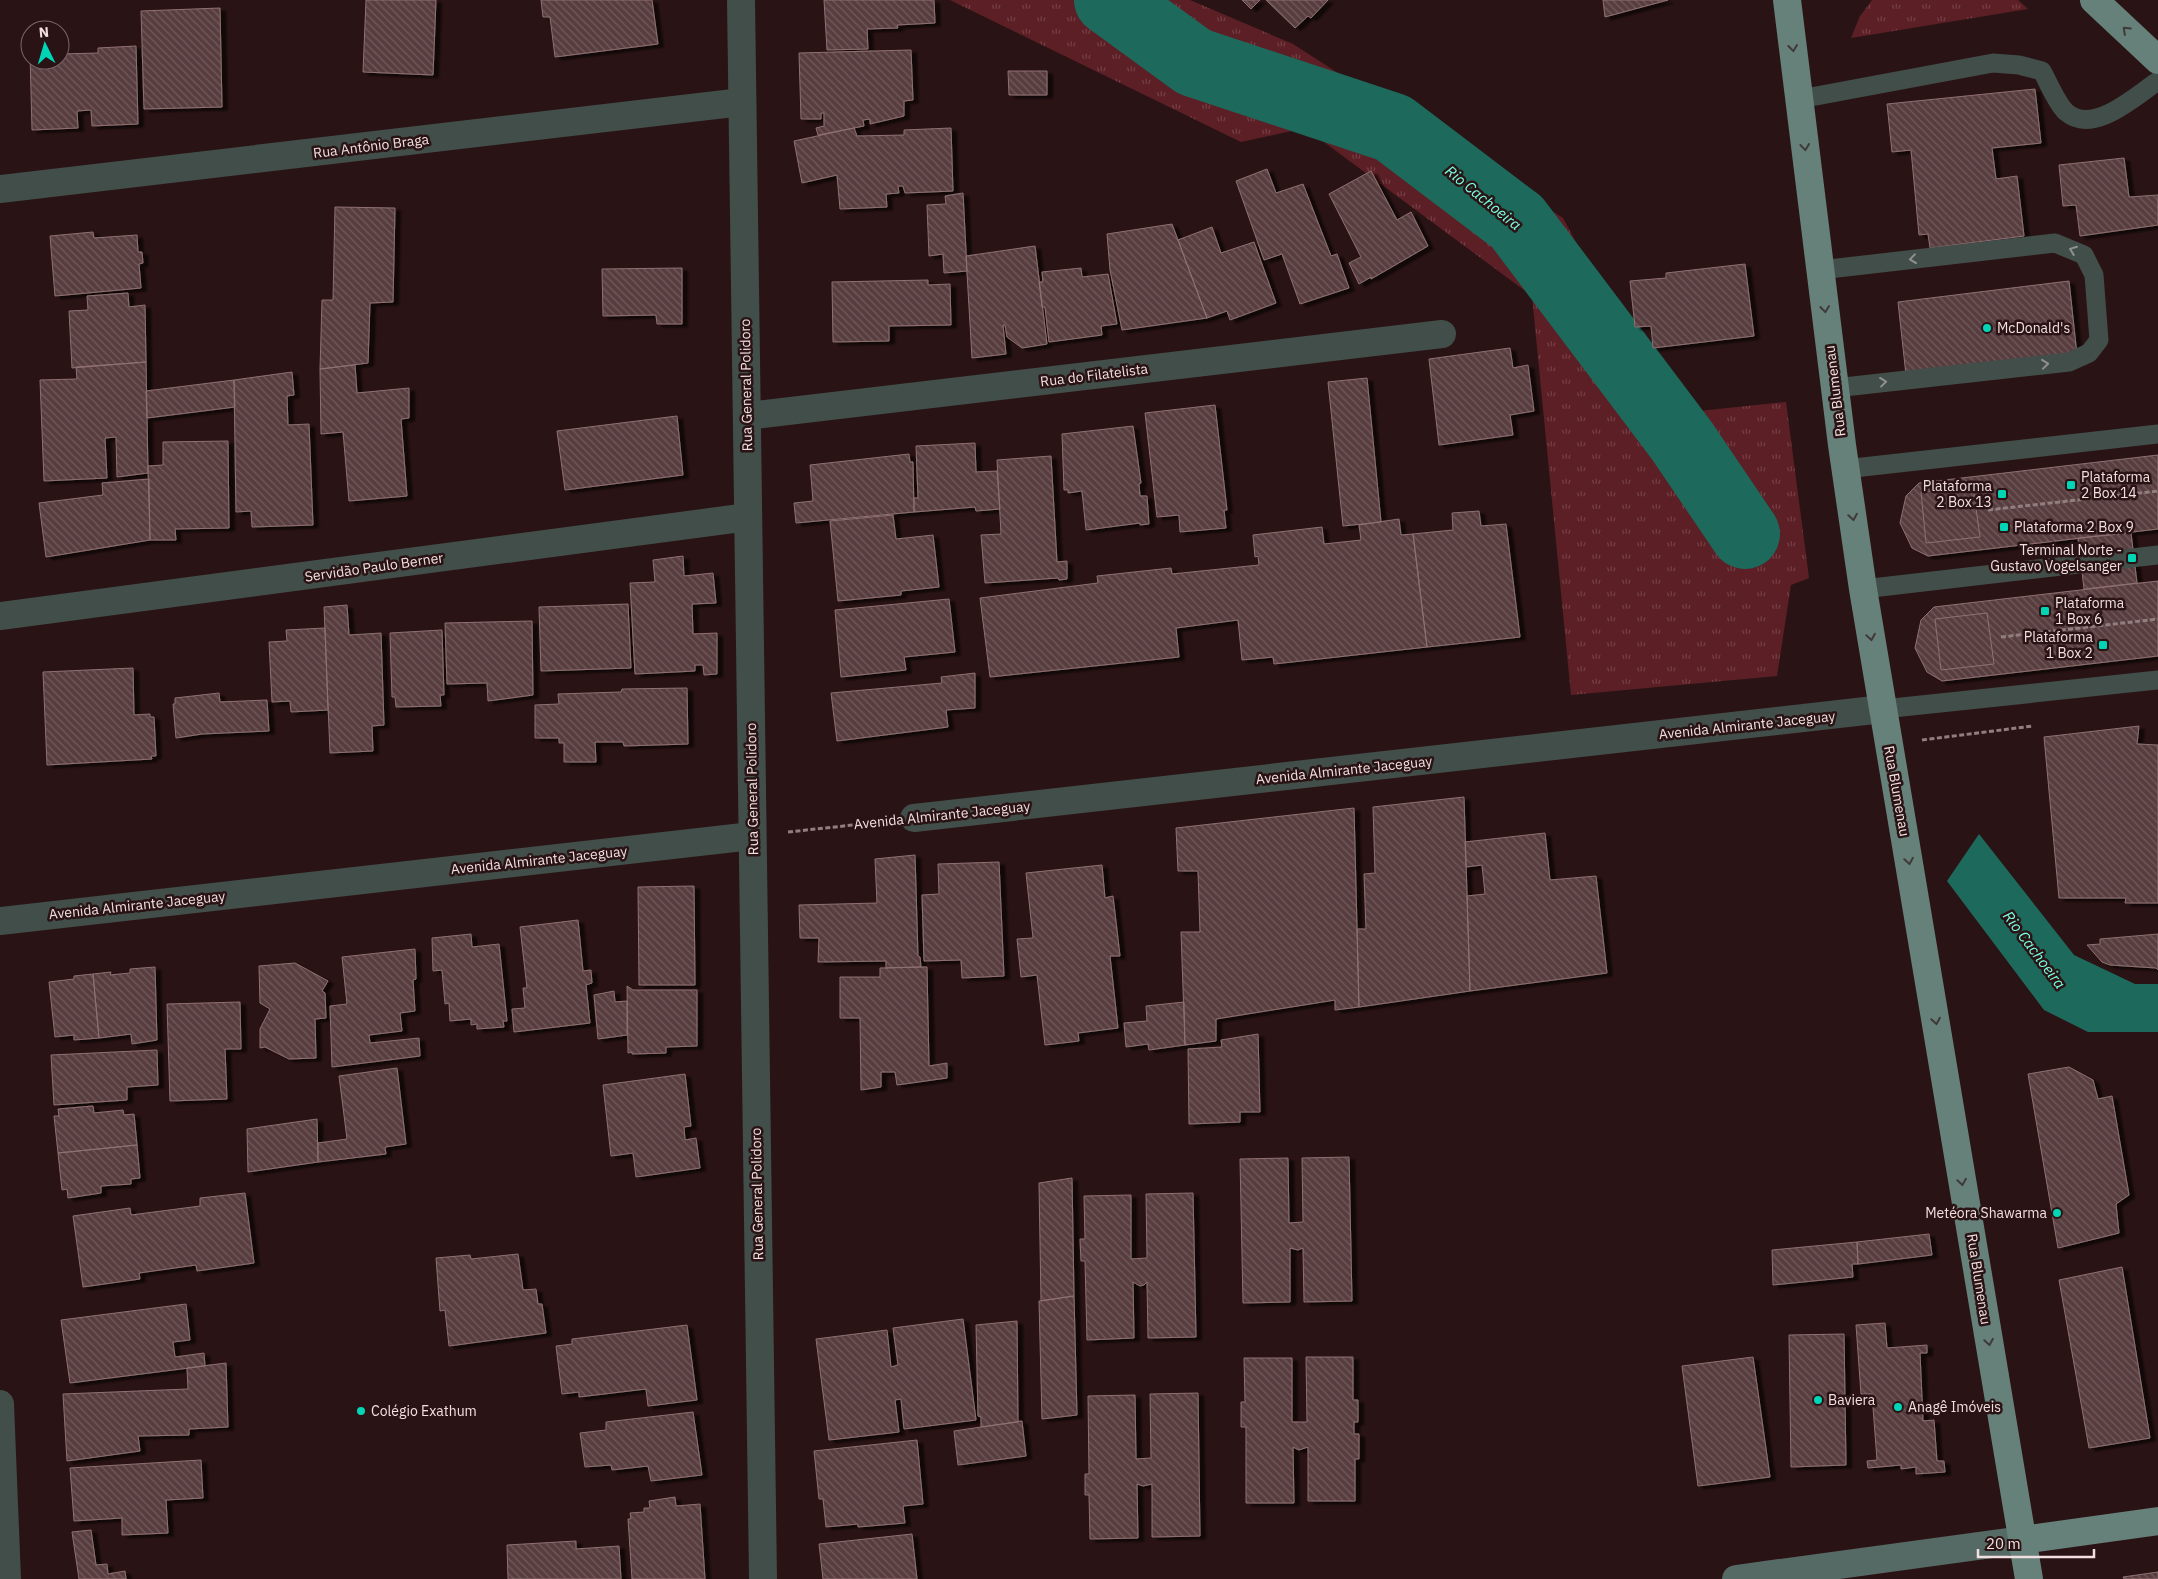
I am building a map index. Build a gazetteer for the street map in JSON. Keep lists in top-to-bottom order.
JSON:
{
  "streets": {
    "main road": ["Rua Blumenau"],
    "street": [
      "Rua Antônio Braga",
      "Rua do Filatelista",
      "Rua General Polidoro",
      "Servidão Paulo Berner",
      "Avenida Almirante Jaceguay"
    ]
  },
  "crossings": [
    ["Rua Antônio Braga", "Rua General Polidoro"],
    ["Rua do Filatelista", "Rua General Polidoro"],
    ["Rua General Polidoro", "Servidão Paulo Berner"],
    ["Rua General Polidoro", "Avenida Almirante Jaceguay"],
    ["Rua Blumenau", "Avenida Almirante Jaceguay"]
  ],
  "one_way": ["Rua Blumenau"],
  "water": ["Rio Cachoeira"],
  "places": {
    "other": [
      "McDonald's",
      "Metéora Shawarma",
      "Baviera",
      "Anagê Imóveis",
      "Colégio Exathum"
    ],
    "transit": [
      "Plataforma 2 Box 14",
      "Plataforma 2 Box 13",
      "Plataforma 2 Box 9",
      "Terminal Norte - Gustavo Vogelsanger",
      "Plataforma 1 Box 6",
      "Plataforma 1 Box 2"
    ]
  },
  "scale_bar": "20 m",
  "north": "top"
}
